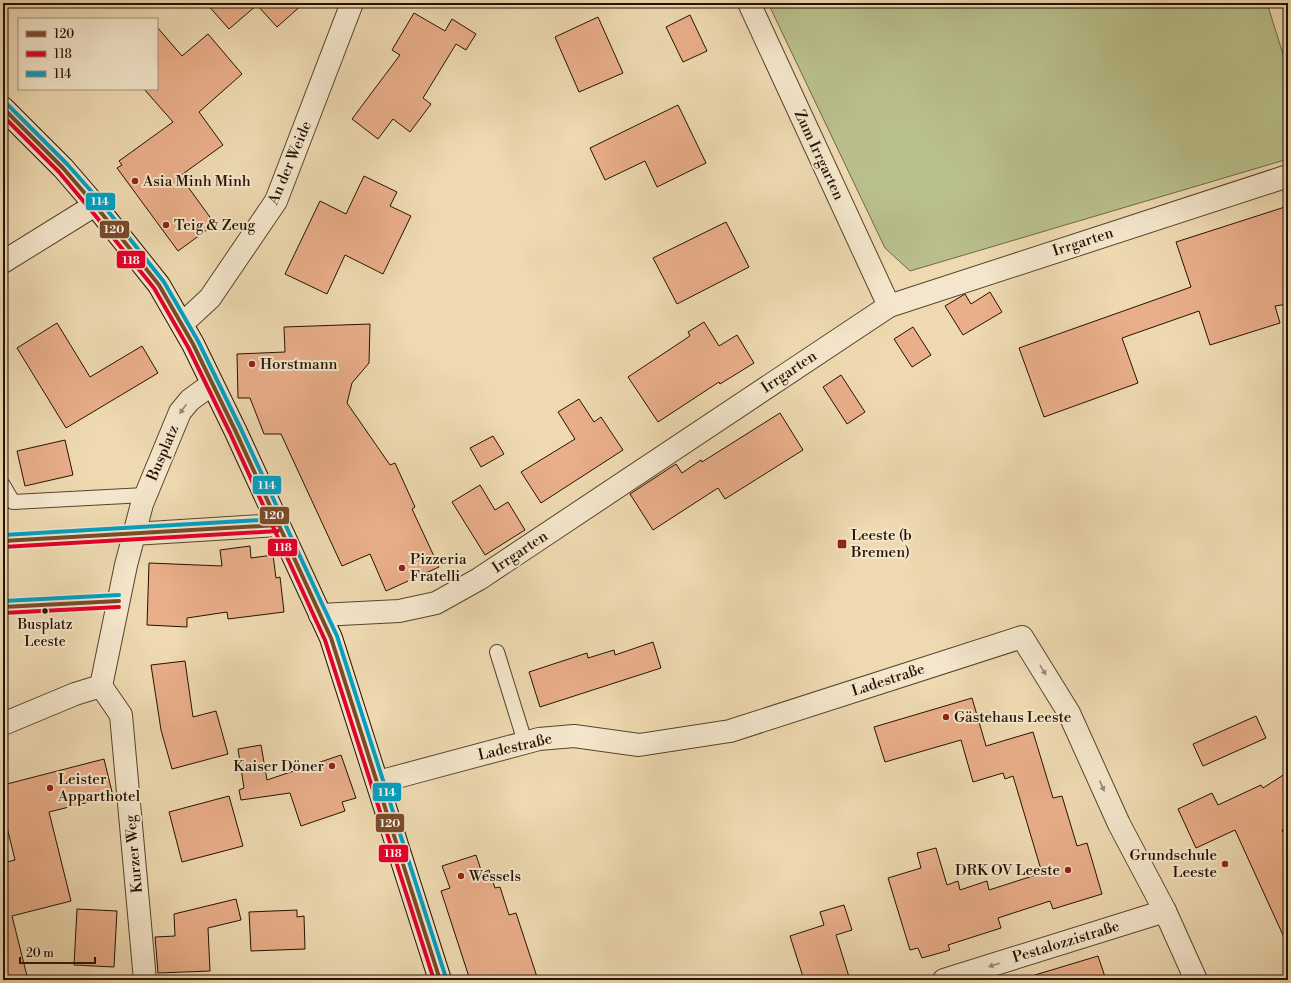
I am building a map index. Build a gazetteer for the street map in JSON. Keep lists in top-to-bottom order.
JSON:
{
  "streets": {
    "street": [
      "Zum Irrgarten",
      "An der Weide",
      "Irrgarten",
      "Busplatz",
      "Ladestraße",
      "Kurzer Weg",
      "Pestalozzistraße"
    ]
  },
  "crossings": [
    ["Zum Irrgarten", "Irrgarten"],
    ["Busplatz", "Kurzer Weg"],
    ["Ladestraße", "Pestalozzistraße"]
  ],
  "one_way": ["Busplatz", "Ladestraße", "Pestalozzistraße"],
  "places": {
    "other": [
      "Asia Minh Minh",
      "Teig & Zeug",
      "Horstmann",
      "Pizzeria Fratelli",
      "Busplatz Leeste",
      "Gästehaus Leeste",
      "Kaiser Döner",
      "Leister Apparthotel",
      "Grundschule Leeste",
      "DRK OV Leeste",
      "Wessels"
    ],
    "transit": ["Leeste (b Bremen)"]
  },
  "lines": ["transit line 114", "transit line 120", "transit line 118"],
  "legend": ["120", "118", "114"],
  "scale_bar": "20 m"
}
